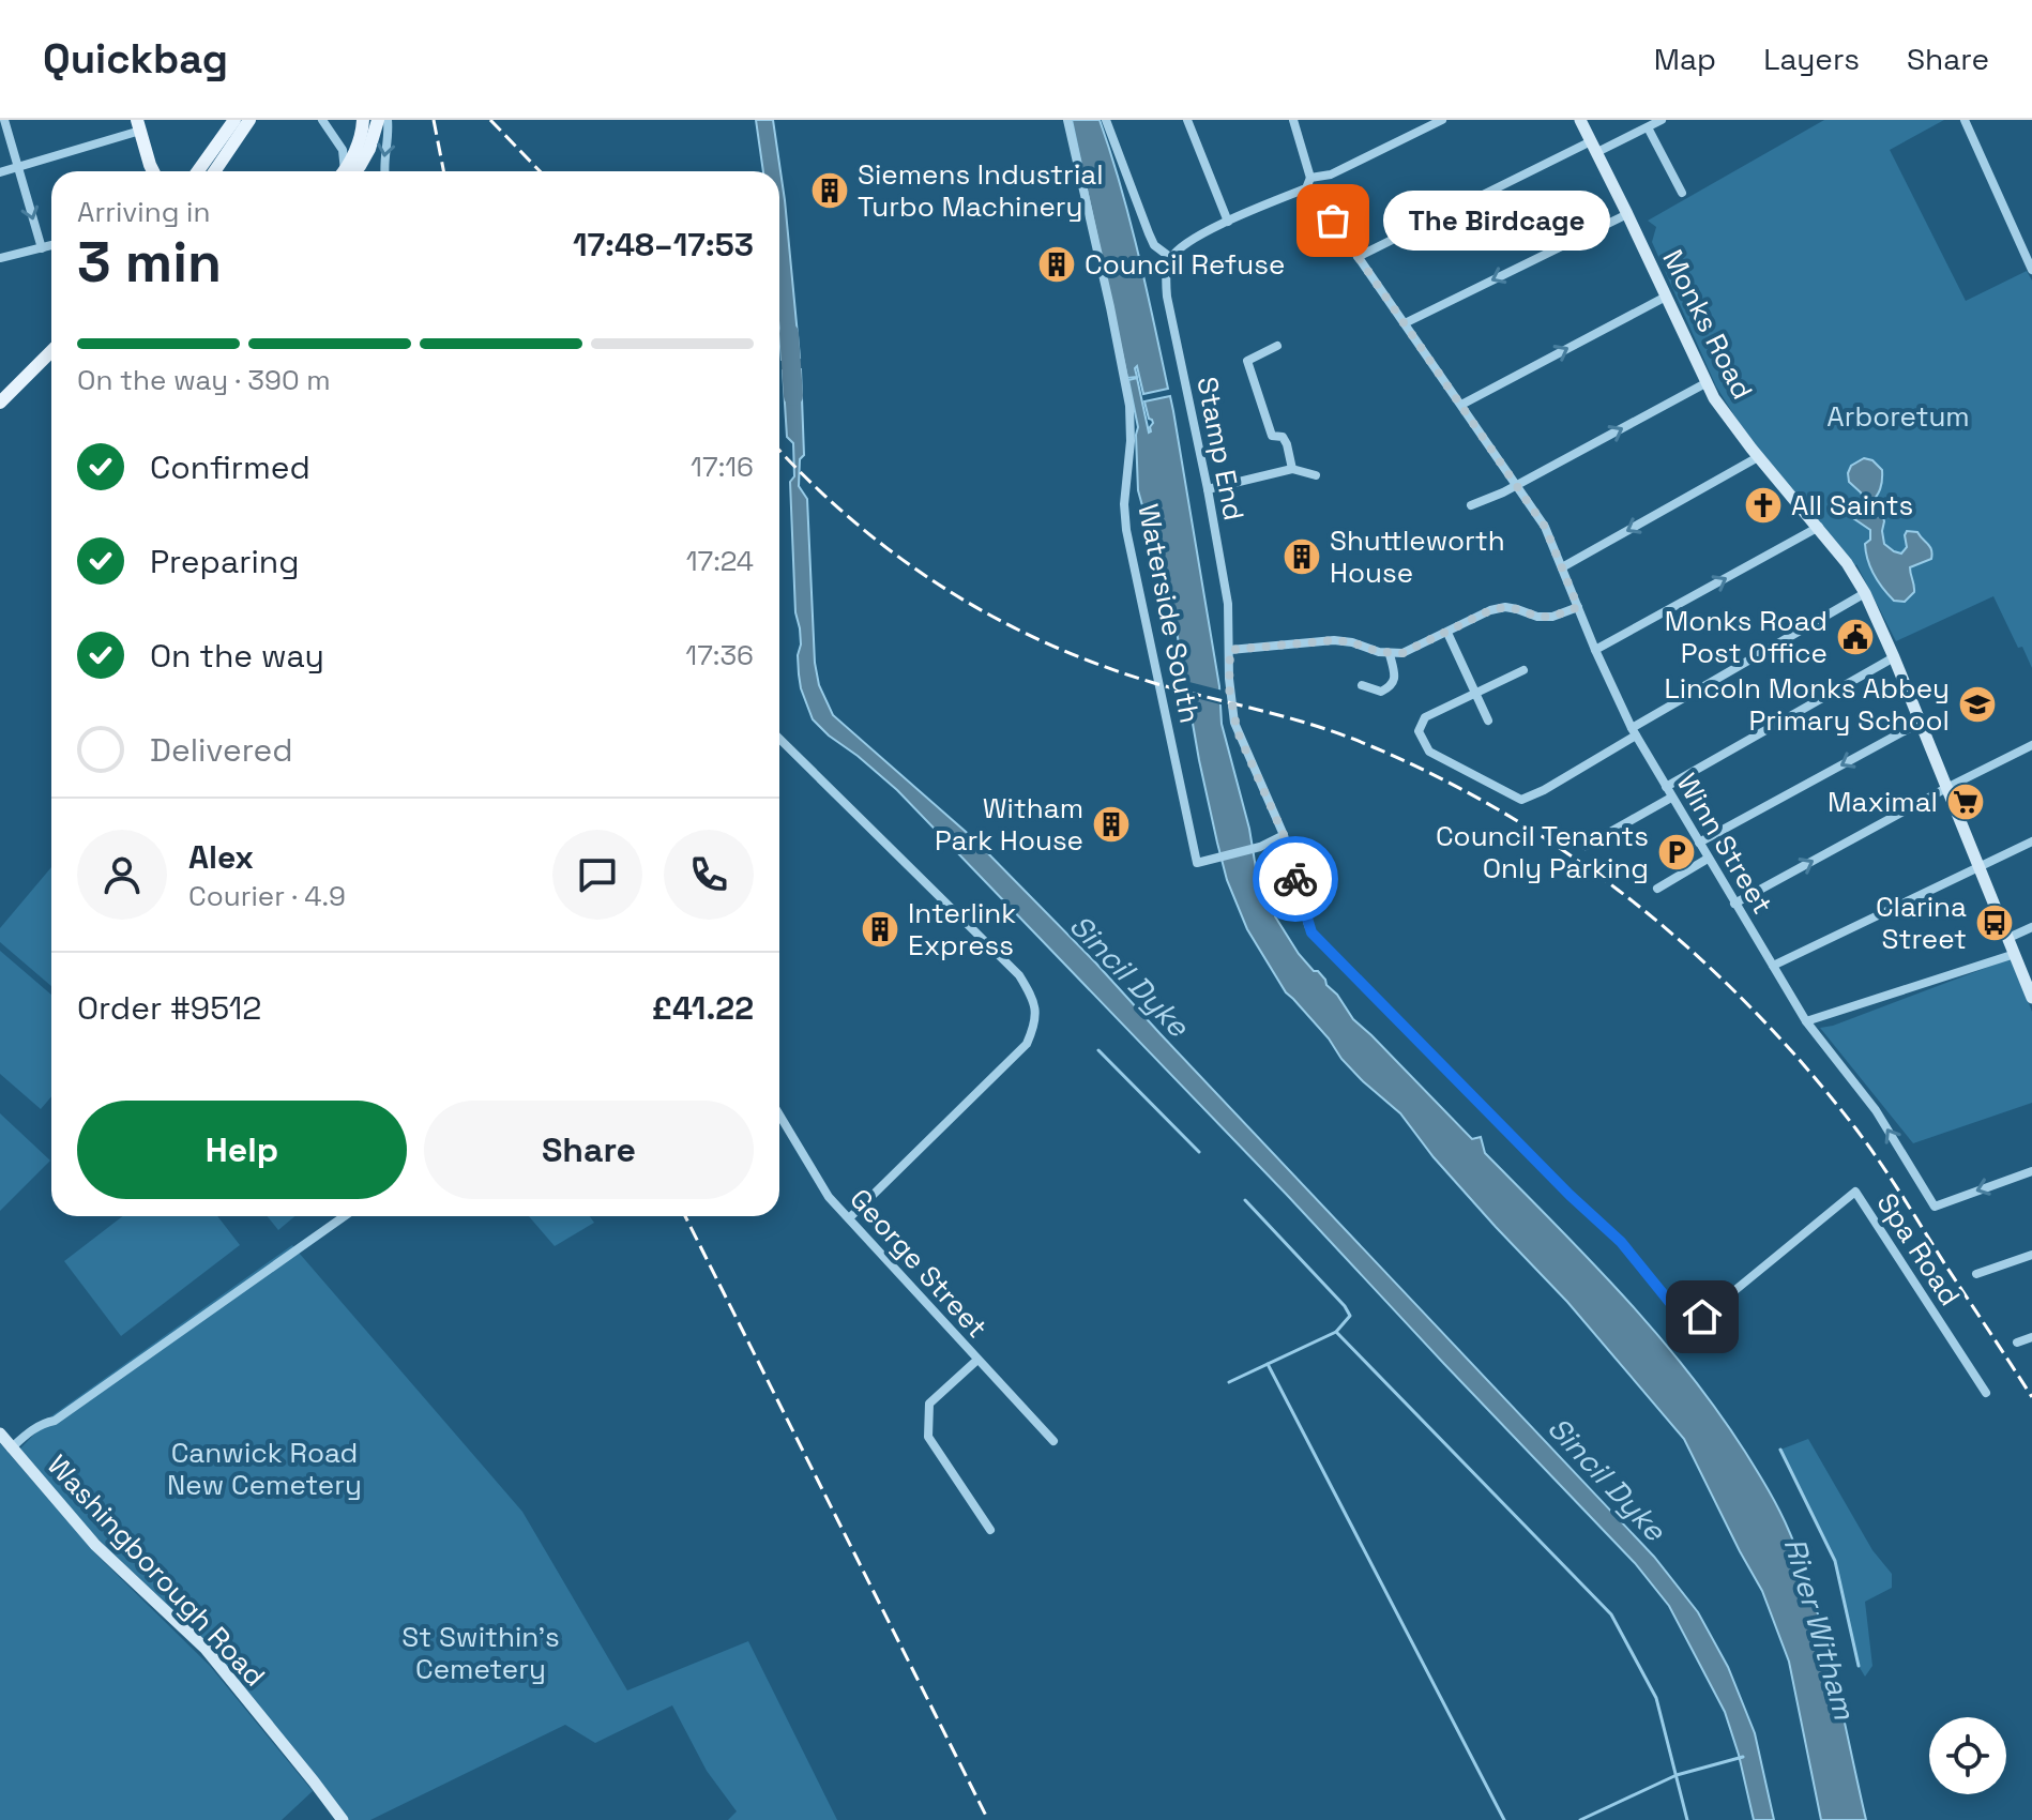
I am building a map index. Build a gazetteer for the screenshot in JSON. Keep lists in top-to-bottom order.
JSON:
{
  "streets": {
    "main road": ["Monks Road", "Washingborough Road"],
    "street": [
      "Stamp End",
      "Waterside South",
      "Winn Street",
      "Spa Road",
      "George Street"
    ]
  },
  "crossings": [
    ["Stamp End", "Spa Road"],
    ["Waterside South", "Spa Road"]
  ],
  "water": ["Sincil Dyke", "River Witham"],
  "parks": ["Arboretum", "Canwick Road New Cemetery", "St Swithin's Cemetery"],
  "places": {
    "building": [
      "Siemens Industrial Turbo Machinery",
      "Council Refuse",
      "Shuttleworth House",
      "Witham Park House",
      "Interlink Express"
    ],
    "other": ["The Birdcage"],
    "church": ["All Saints"],
    "public building": ["Monks Road Post Office"],
    "school or university": ["Lincoln Monks Abbey Primary School"],
    "supermarket": ["Maximal"],
    "parking": ["Council Tenants Only Parking"],
    "bus stop": ["Clarina Street"]
  },
  "page": {
    "header": "Quickbag",
    "nav": ["Map", "Layers", "Share"],
    "heading": ["3 min", "Arriving in", "17:48–17:53"],
    "panel": [
      "Alex",
      "Courier · 4.9",
      "Order #9512",
      "£41.22"
    ],
    "bubble": "The Birdcage",
    "bar": "On the way · 390 m",
    "list": [
      ["Confirmed", "17:16"],
      ["Preparing", "17:24"],
      ["On the way", "17:36"],
      "Delivered"
    ],
    "buttons": ["Help", "Share"]
  }
}
